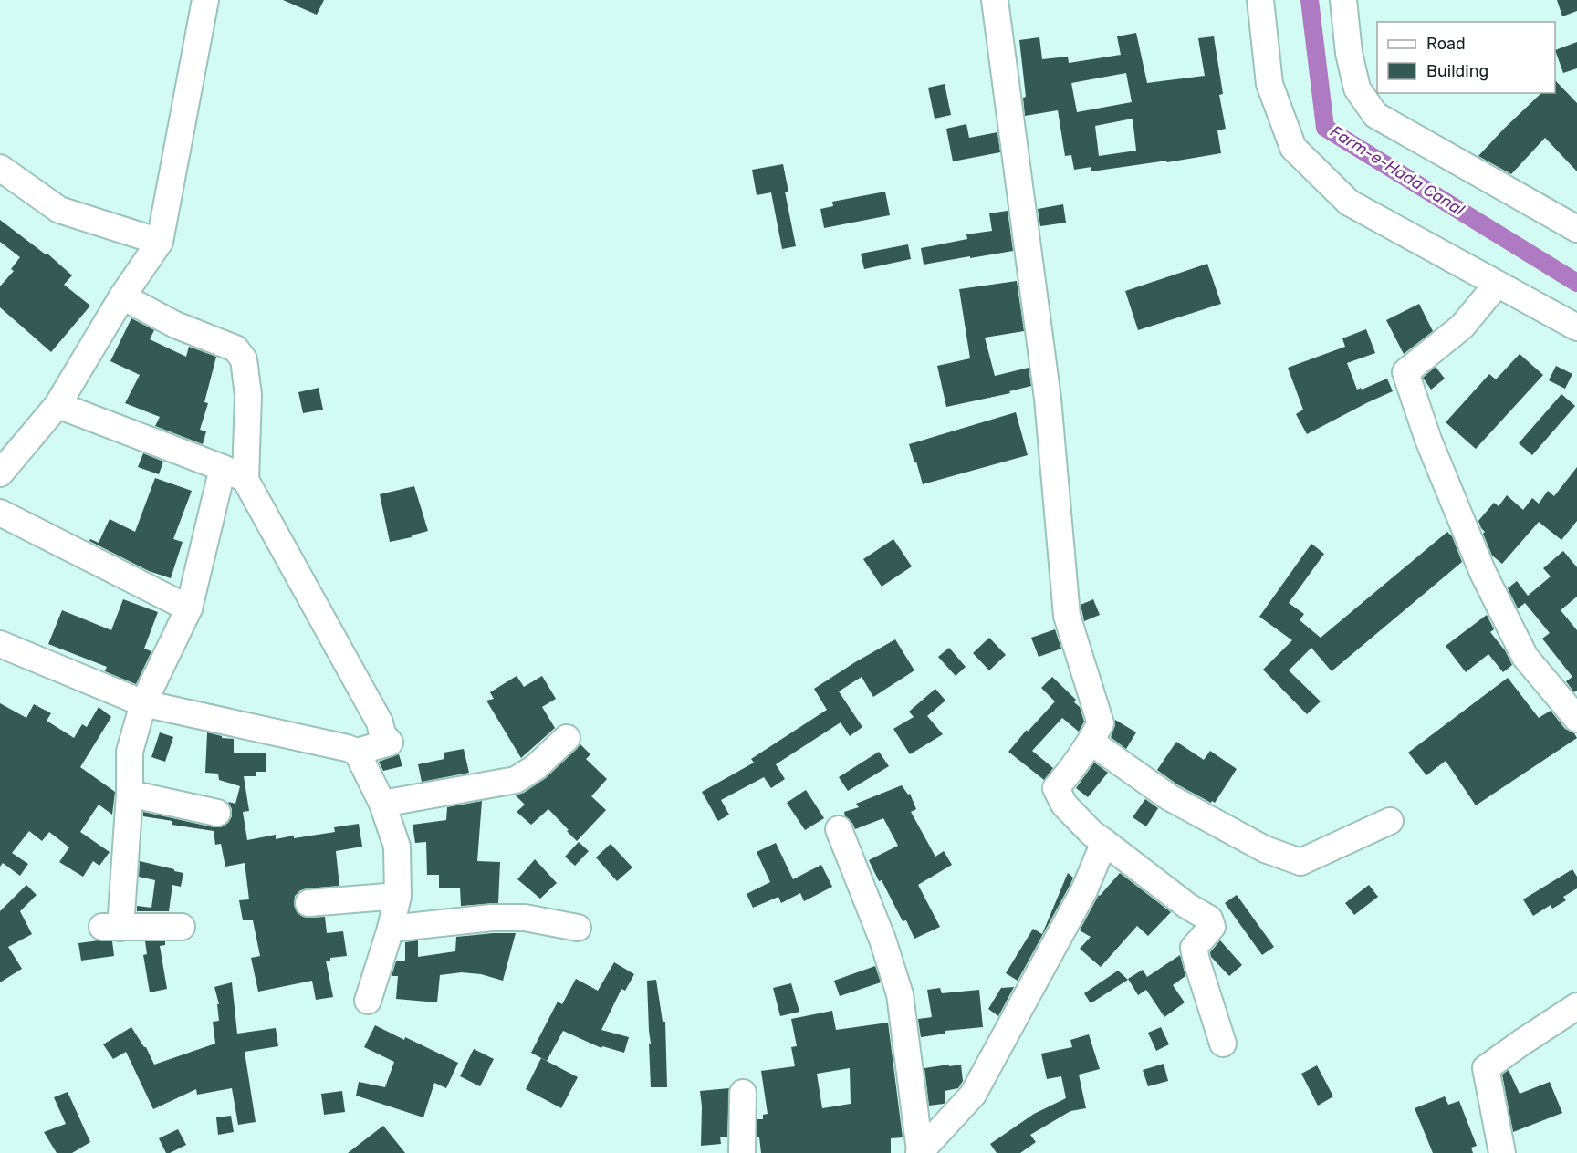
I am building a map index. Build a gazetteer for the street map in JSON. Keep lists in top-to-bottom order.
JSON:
{
  "water": ["Farm-e-Hada Canal"],
  "legend": ["Road", "Building"]
}
